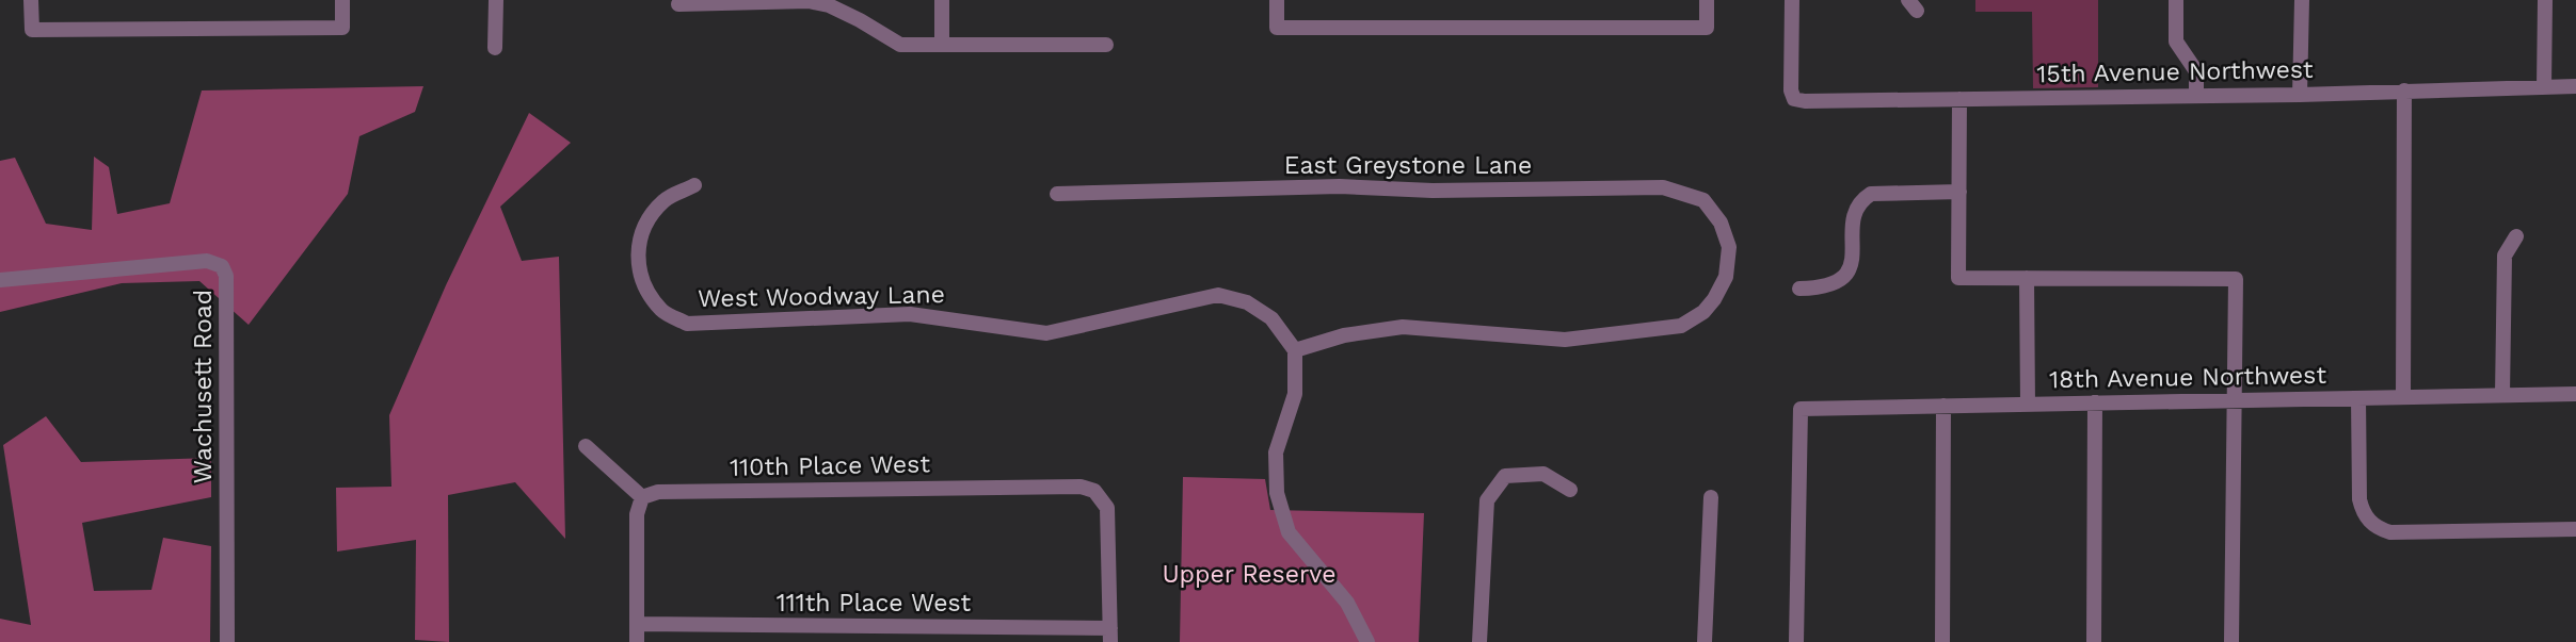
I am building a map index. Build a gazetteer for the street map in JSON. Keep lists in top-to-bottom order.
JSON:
{
  "streets": {
    "street": [
      "15th Avenue Northwest",
      "East Greystone Lane",
      "West Woodway Lane",
      "18th Avenue Northwest",
      "Wachusett Road",
      "110th Place West",
      "111th Place West"
    ]
  },
  "crossings": [
    ["East Greystone Lane", "West Woodway Lane"],
    ["110th Place West", "111th Place West"]
  ],
  "parks": ["Upper Reserve"]
}
